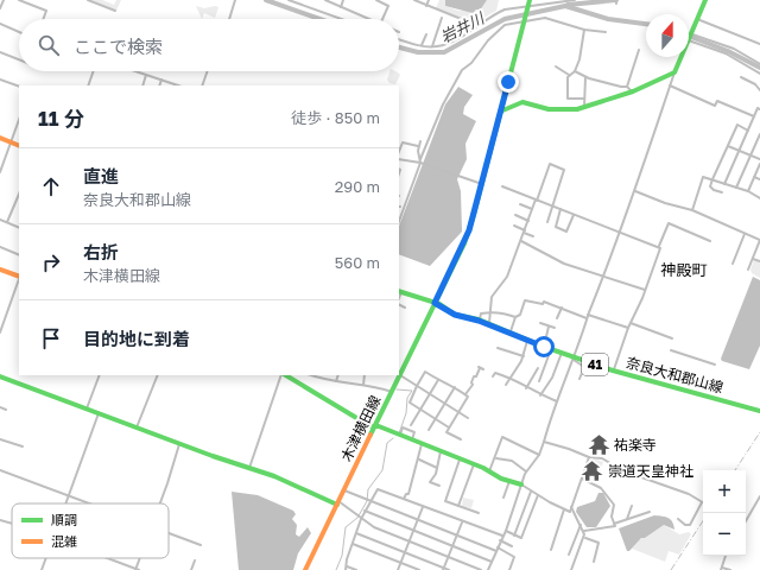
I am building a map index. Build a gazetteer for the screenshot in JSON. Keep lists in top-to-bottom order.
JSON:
{
  "streets": {
    "main road": ["41", "奈良大和郡山線", "木津横田線"]
  },
  "crossings": [
    ["奈良大和郡山線", "木津横田線"]
  ],
  "districts": ["神殿町"],
  "water": ["岩井川"],
  "places": {
    "temple": ["祐楽寺", "崇道天皇神社"]
  },
  "legend": ["順調", "混雑"],
  "north": "top",
  "page": {
    "search": "ここで検索",
    "heading": ["11 分", "徒歩 · 850 m"],
    "list": [
      ["直進", "奈良大和郡山線", "290 m"],
      ["右折", "木津横田線", "560 m"],
      "目的地に到着"
    ],
    "map_buttons": ["+", "−"]
  }
}
